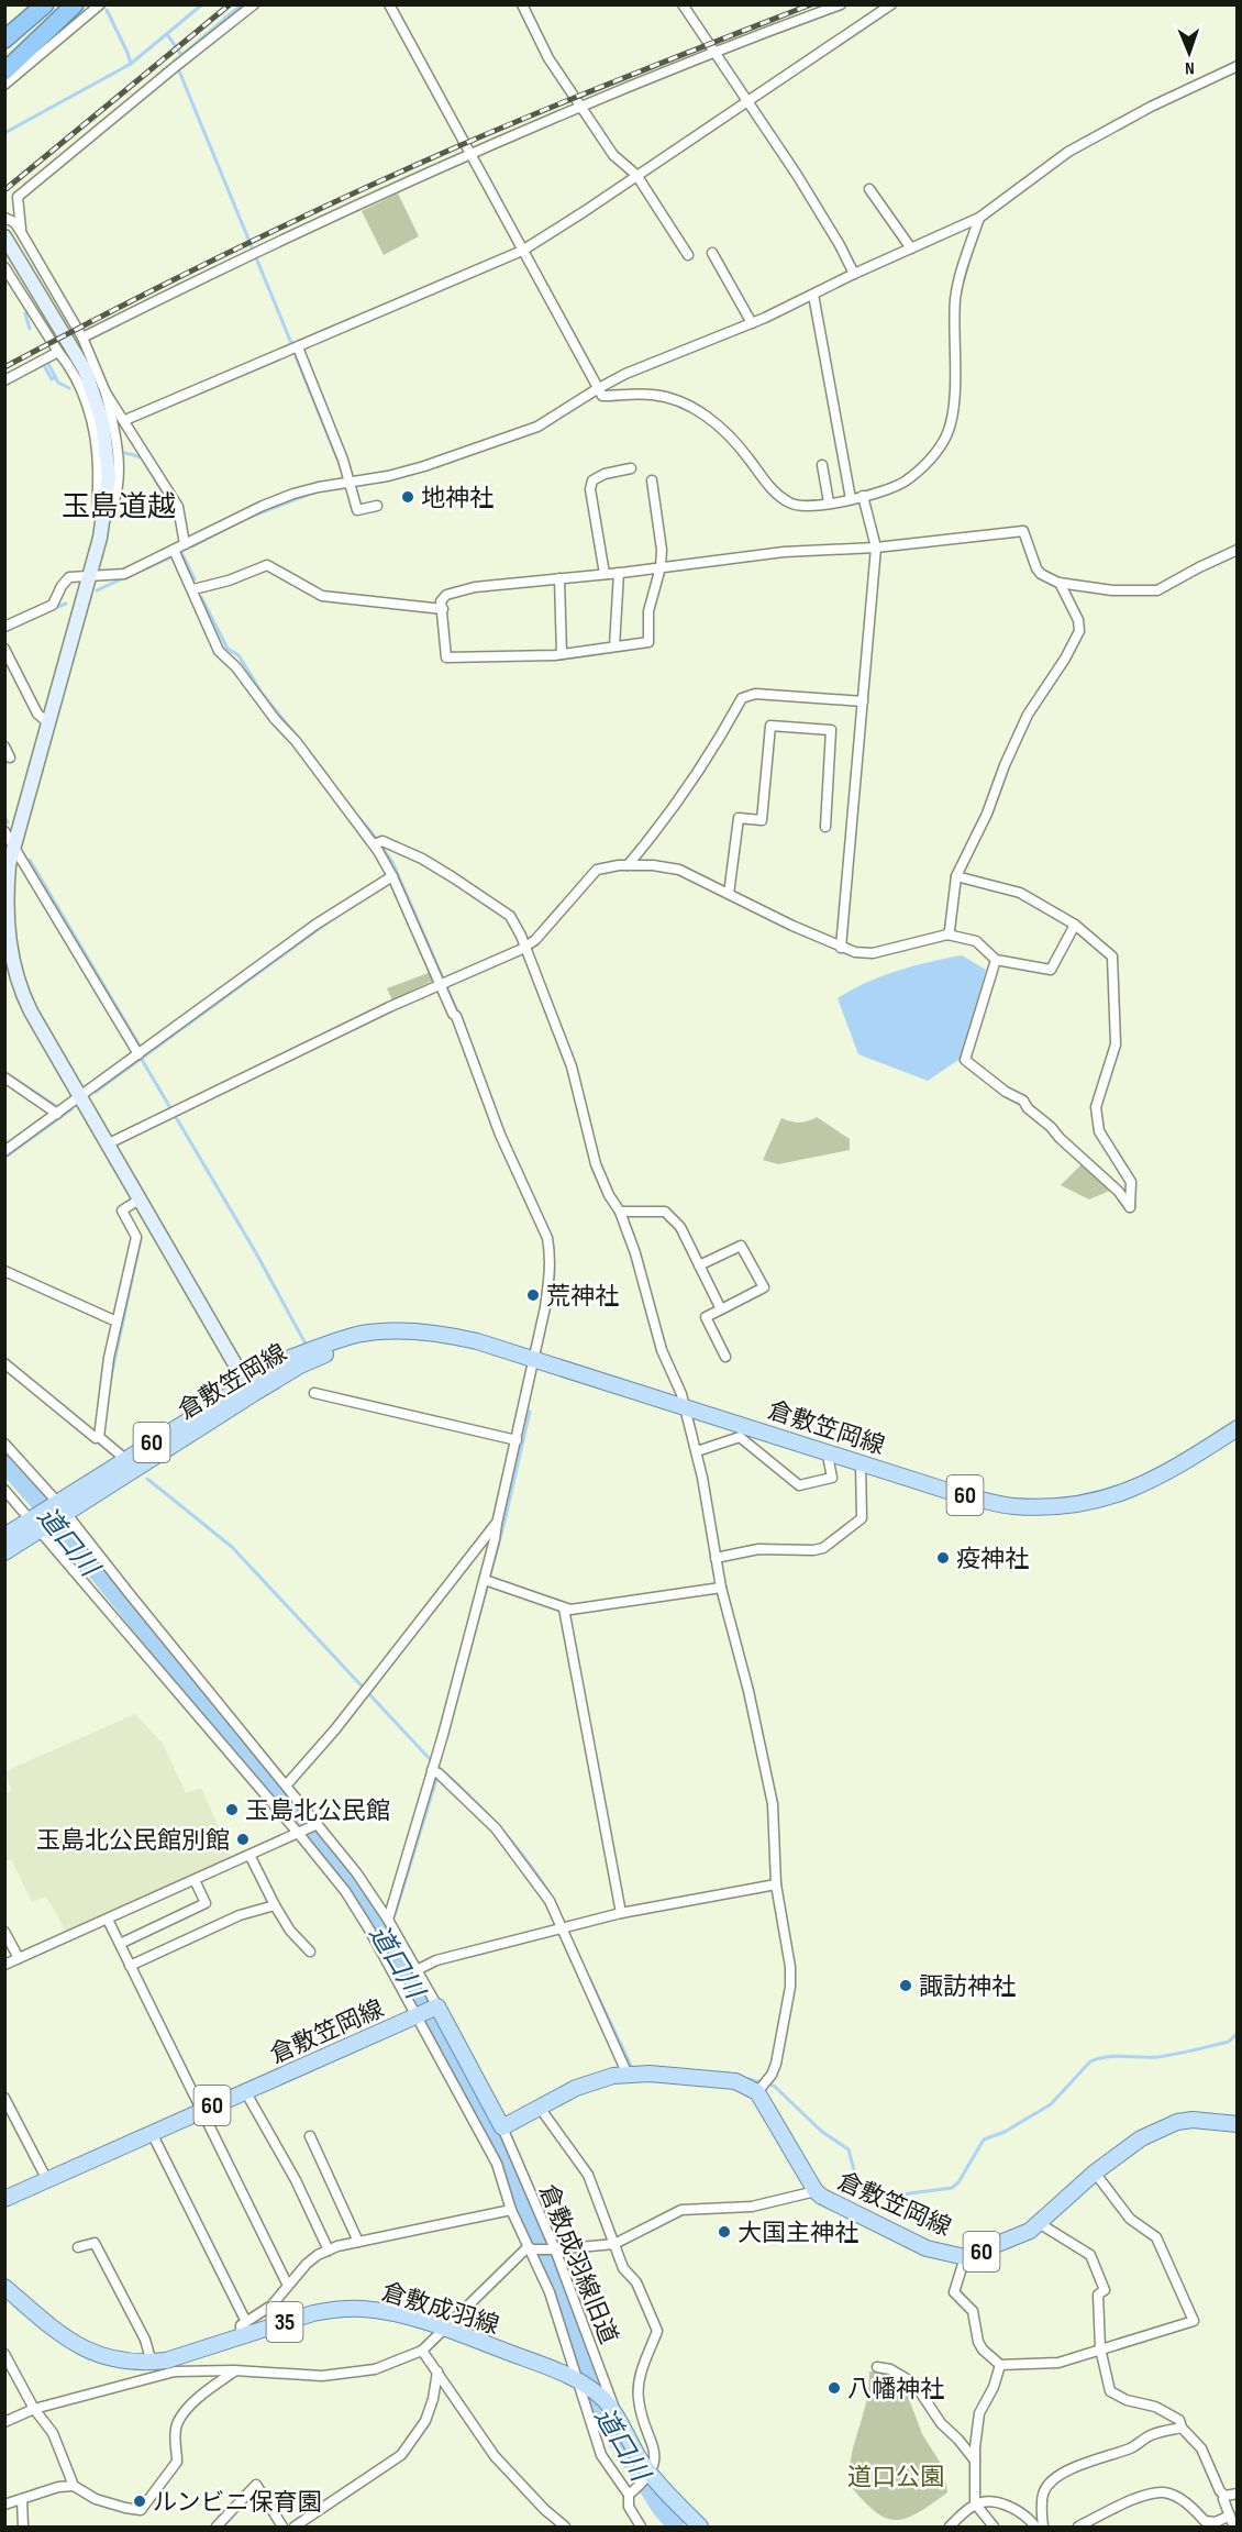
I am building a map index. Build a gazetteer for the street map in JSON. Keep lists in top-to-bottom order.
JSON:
{
  "streets": {
    "main road": [
      "倉敷笠岡線",
      "60",
      "倉敷成羽線",
      "35"
    ],
    "street": ["倉敷成羽線旧道"]
  },
  "crossings": [
    ["倉敷成羽線旧道", "倉敷成羽線"]
  ],
  "districts": ["玉島道越"],
  "water": ["道口川"],
  "parks": ["道口公園"],
  "places": [
    "地神社",
    "荒神社",
    "疫神社",
    "玉島北公民館",
    "玉島北公民館別館",
    "諏訪神社",
    "大国主神社",
    "八幡神社",
    "ルンビニ保育園"
  ],
  "north": "bottom"
}
